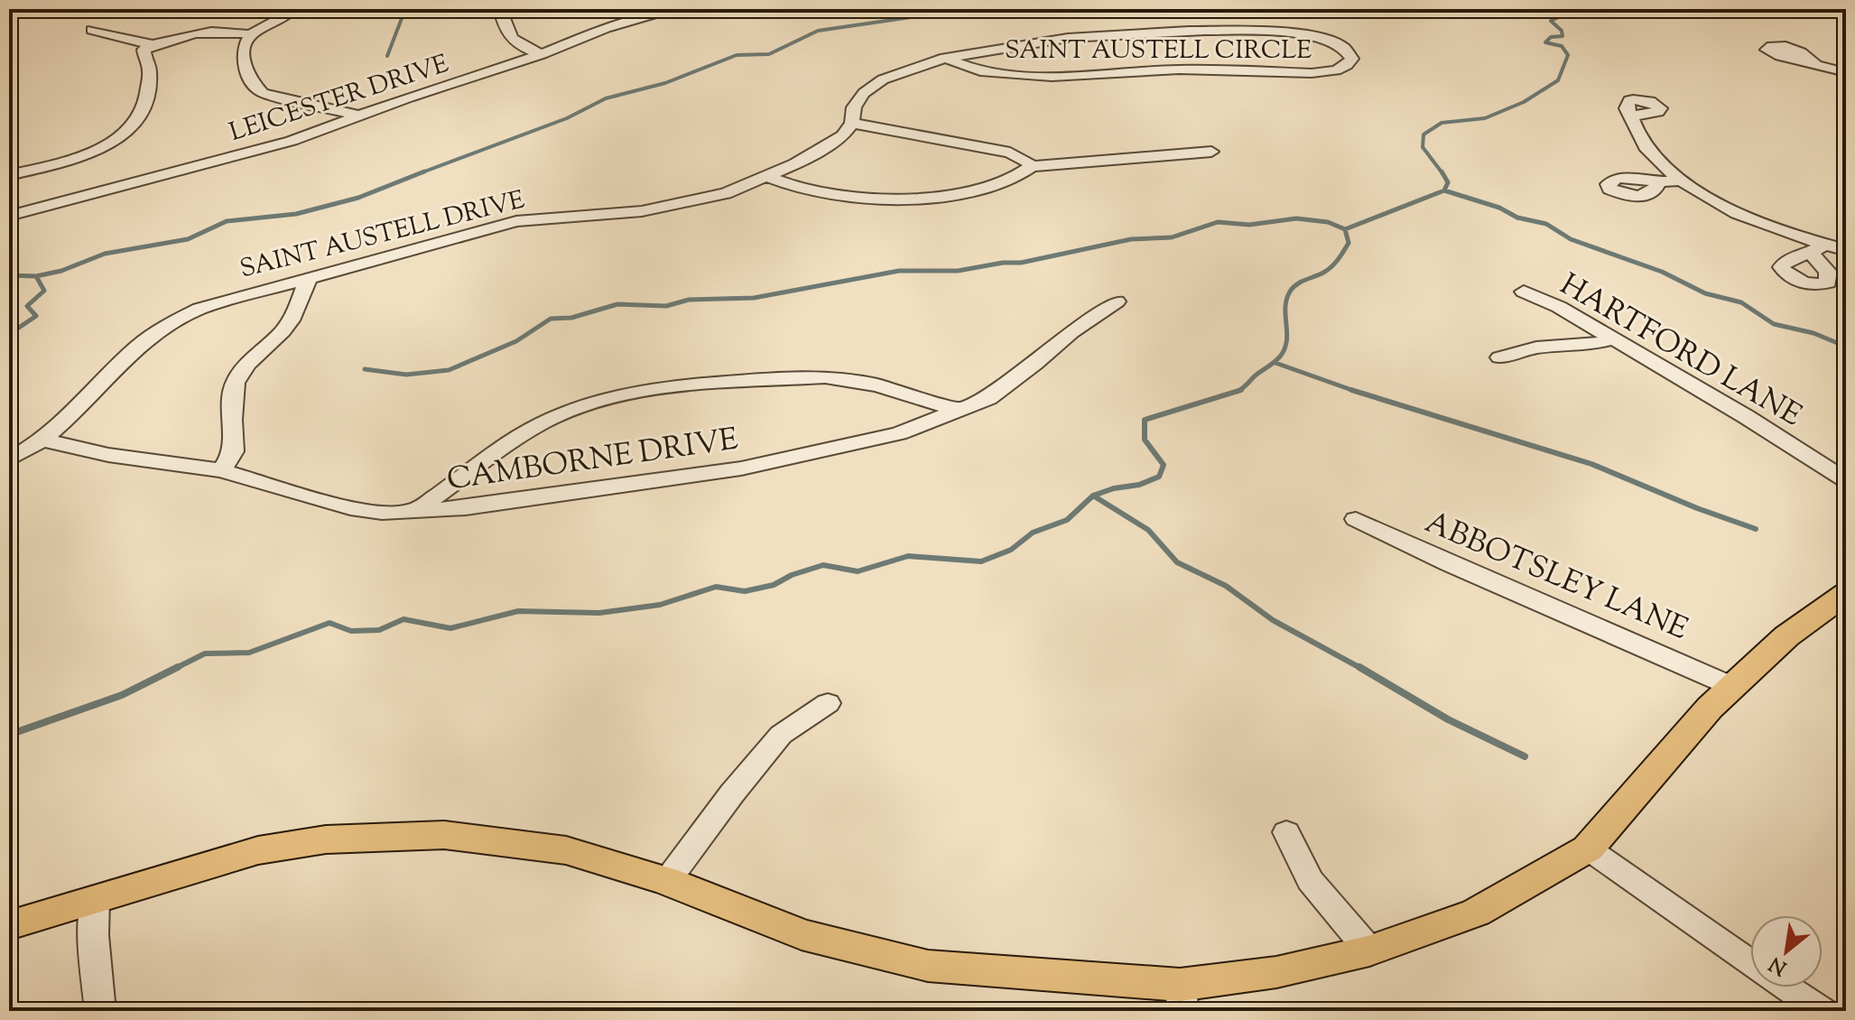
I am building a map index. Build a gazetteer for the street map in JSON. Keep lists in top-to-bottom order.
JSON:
{
  "streets": {
    "street": [
      "SAINT AUSTELL CIRCLE",
      "LEICESTER DRIVE",
      "SAINT AUSTELL DRIVE",
      "HARTFORD LANE",
      "CAMBORNE DRIVE",
      "ABBOTSLEY LANE"
    ]
  },
  "crossings": [
    ["SAINT AUSTELL CIRCLE", "SAINT AUSTELL DRIVE"],
    ["SAINT AUSTELL DRIVE", "CAMBORNE DRIVE"]
  ],
  "north": "bottom left"
}
